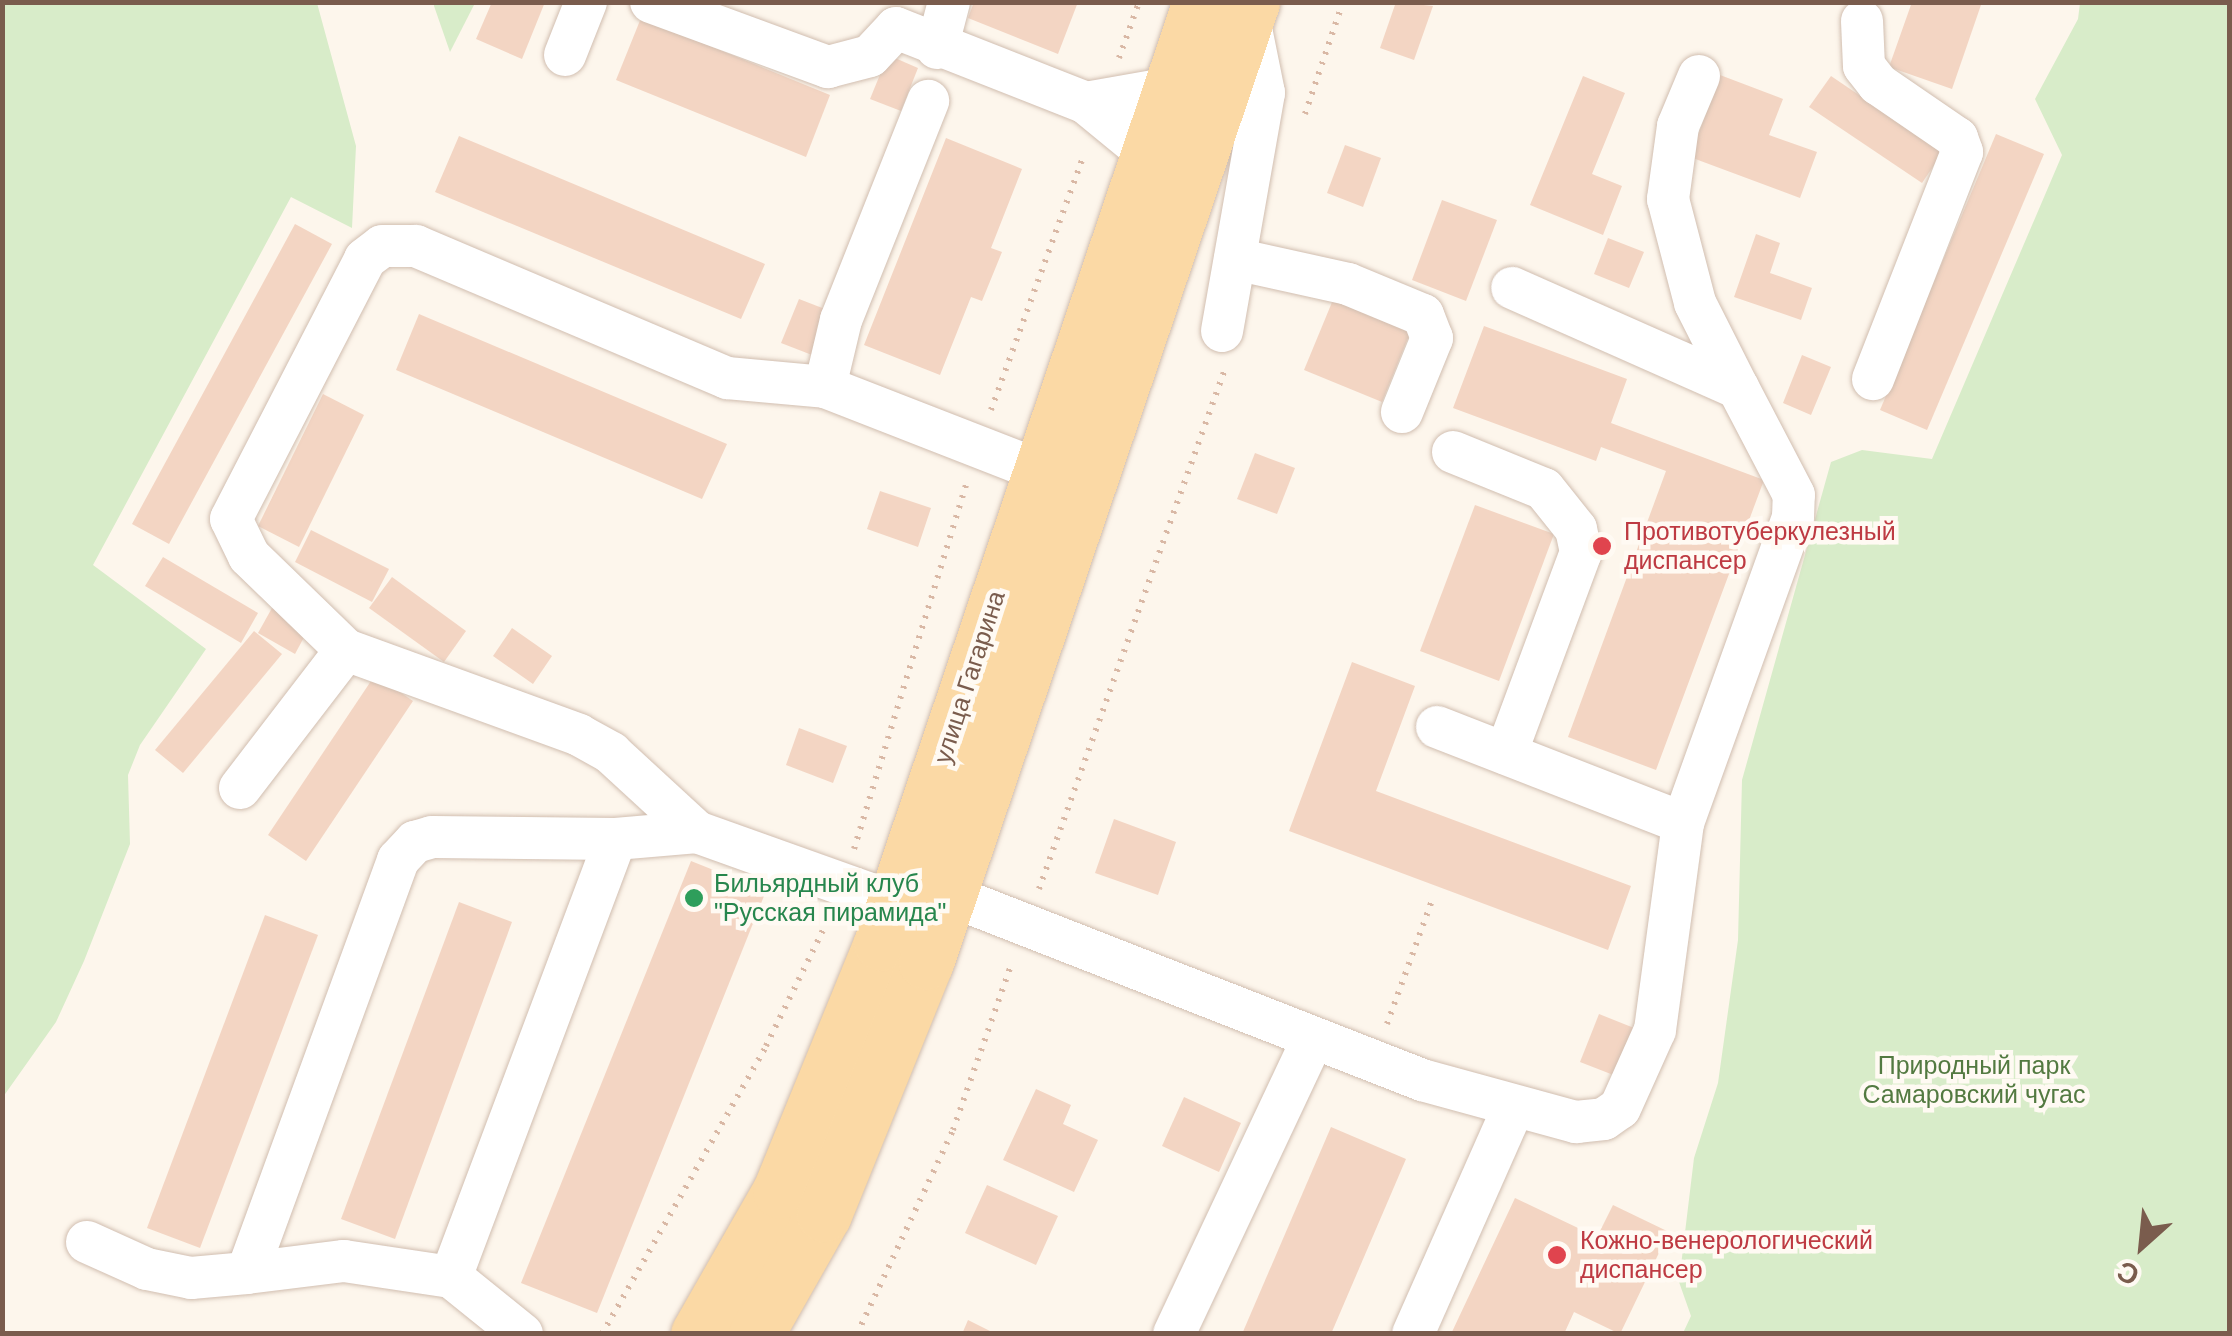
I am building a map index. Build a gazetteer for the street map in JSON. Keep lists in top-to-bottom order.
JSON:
{
  "streets": {
    "main road": ["улица Гагарина"]
  },
  "parks": ["Природный парк Самаровский чугас"],
  "places": ["Противотуберкулезный диспансер", "Бильярдный клуб \"Русская пирамида\"", "Кожно-венерологический диспансер"],
  "north": "bottom left"
}
